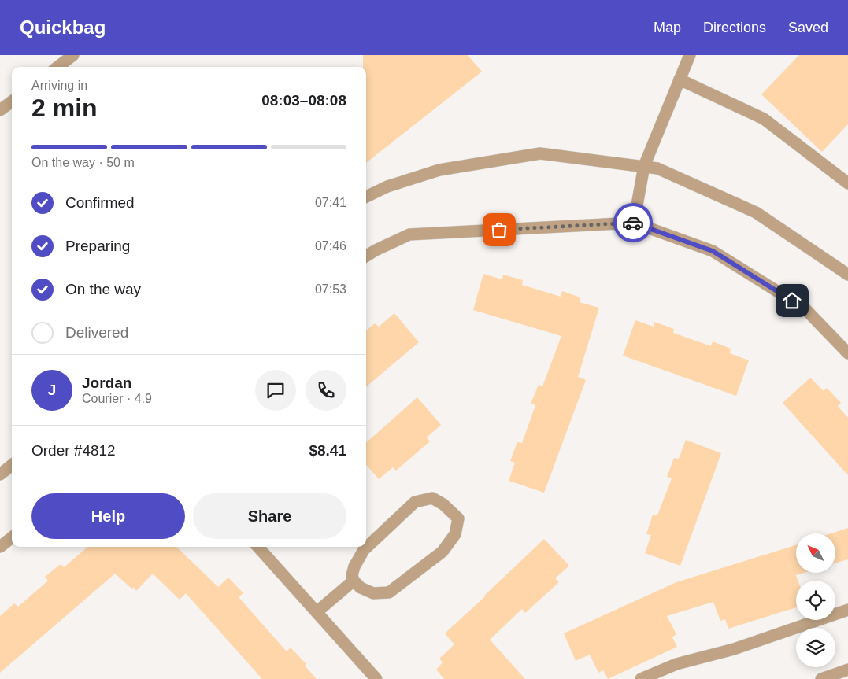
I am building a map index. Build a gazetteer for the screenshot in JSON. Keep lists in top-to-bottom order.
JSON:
{
  "north": "top left",
  "page": {
    "header": "Quickbag",
    "nav": ["Map", "Directions", "Saved"],
    "heading": ["2 min", "Arriving in", "08:03–08:08"],
    "panel": [
      "Jordan",
      "Courier · 4.9",
      "Order #4812",
      "$8.41"
    ],
    "bar": "On the way · 50 m",
    "list": [
      ["Confirmed", "07:41"],
      ["Preparing", "07:46"],
      ["On the way", "07:53"],
      "Delivered"
    ],
    "round": "J",
    "buttons": ["Help", "Share"]
  }
}
